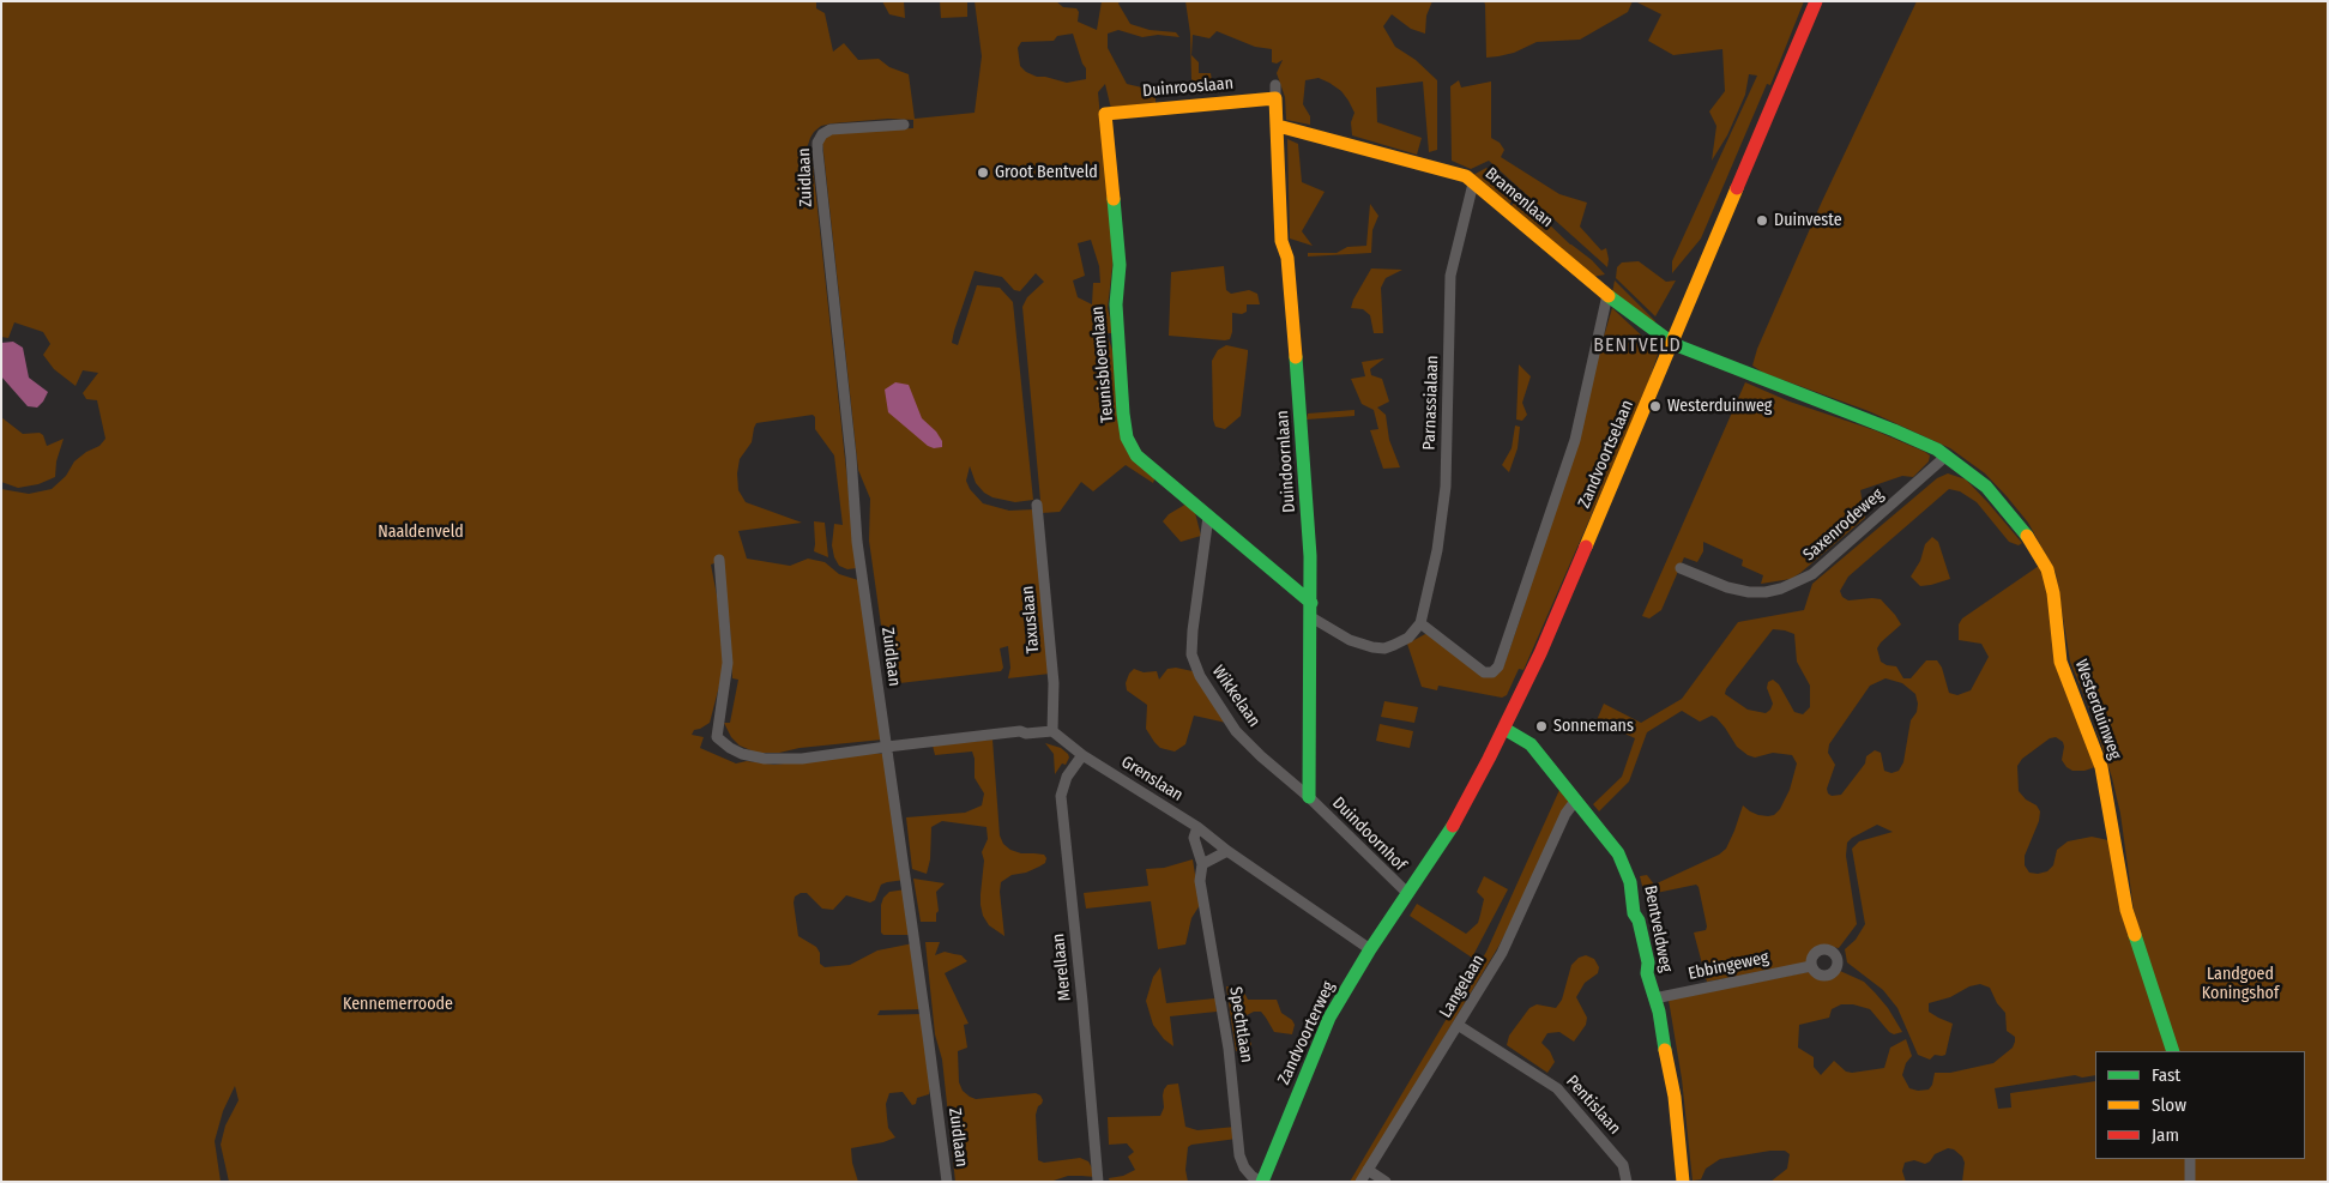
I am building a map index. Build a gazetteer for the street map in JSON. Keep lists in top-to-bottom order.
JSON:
{
  "streets": {
    "street": [
      "Duinrooslaan",
      "Zuidlaan",
      "Bramenlaan",
      "Teunisbloemlaan",
      "Parnassialaan",
      "Zandvoortselaan",
      "Duindoornlaan",
      "Saxenrodeweg",
      "Taxuslaan",
      "Wikkelaan",
      "Westerduinweg",
      "Grenslaan",
      "Duindoornhof",
      "Bentveldweg",
      "Ebbingeweg",
      "Merellaan",
      "Langelaan",
      "Spechtlaan",
      "Zandvoorterweg",
      "Pentislaan"
    ]
  },
  "crossings": [
    ["Duinrooslaan", "Bramenlaan"],
    ["Duinrooslaan", "Teunisbloemlaan"],
    ["Duinrooslaan", "Duindoornlaan"],
    ["Bramenlaan", "Parnassialaan"],
    ["Bramenlaan", "Zandvoortselaan"],
    ["Bramenlaan", "Duindoornlaan"],
    ["Bramenlaan", "Westerduinweg"],
    ["Teunisbloemlaan", "Duindoornlaan"],
    ["Teunisbloemlaan", "Wikkelaan"],
    ["Parnassialaan", "Zandvoortselaan"],
    ["Zandvoortselaan", "Westerduinweg"],
    ["Zandvoortselaan", "Duindoornhof"],
    ["Zandvoortselaan", "Bentveldweg"],
    ["Zandvoortselaan", "Zandvoorterweg"],
    ["Duindoornlaan", "Wikkelaan"],
    ["Duindoornlaan", "Duindoornhof"],
    ["Saxenrodeweg", "Westerduinweg"],
    ["Taxuslaan", "Grenslaan"],
    ["Wikkelaan", "Duindoornhof"],
    ["Grenslaan", "Merellaan"],
    ["Grenslaan", "Spechtlaan"],
    ["Grenslaan", "Zandvoorterweg"],
    ["Bentveldweg", "Ebbingeweg"],
    ["Bentveldweg", "Langelaan"],
    ["Langelaan", "Pentislaan"],
    ["Spechtlaan", "Zandvoorterweg"]
  ],
  "districts": ["BENTVELD"],
  "parks": ["Naaldenveld", "Landgoed Koningshof", "Kennemerroode"],
  "places": [
    "Groot Bentveld",
    "Duinveste",
    "Westerduinweg",
    "Sonnemans"
  ],
  "legend": ["Fast", "Slow", "Jam"]
}
